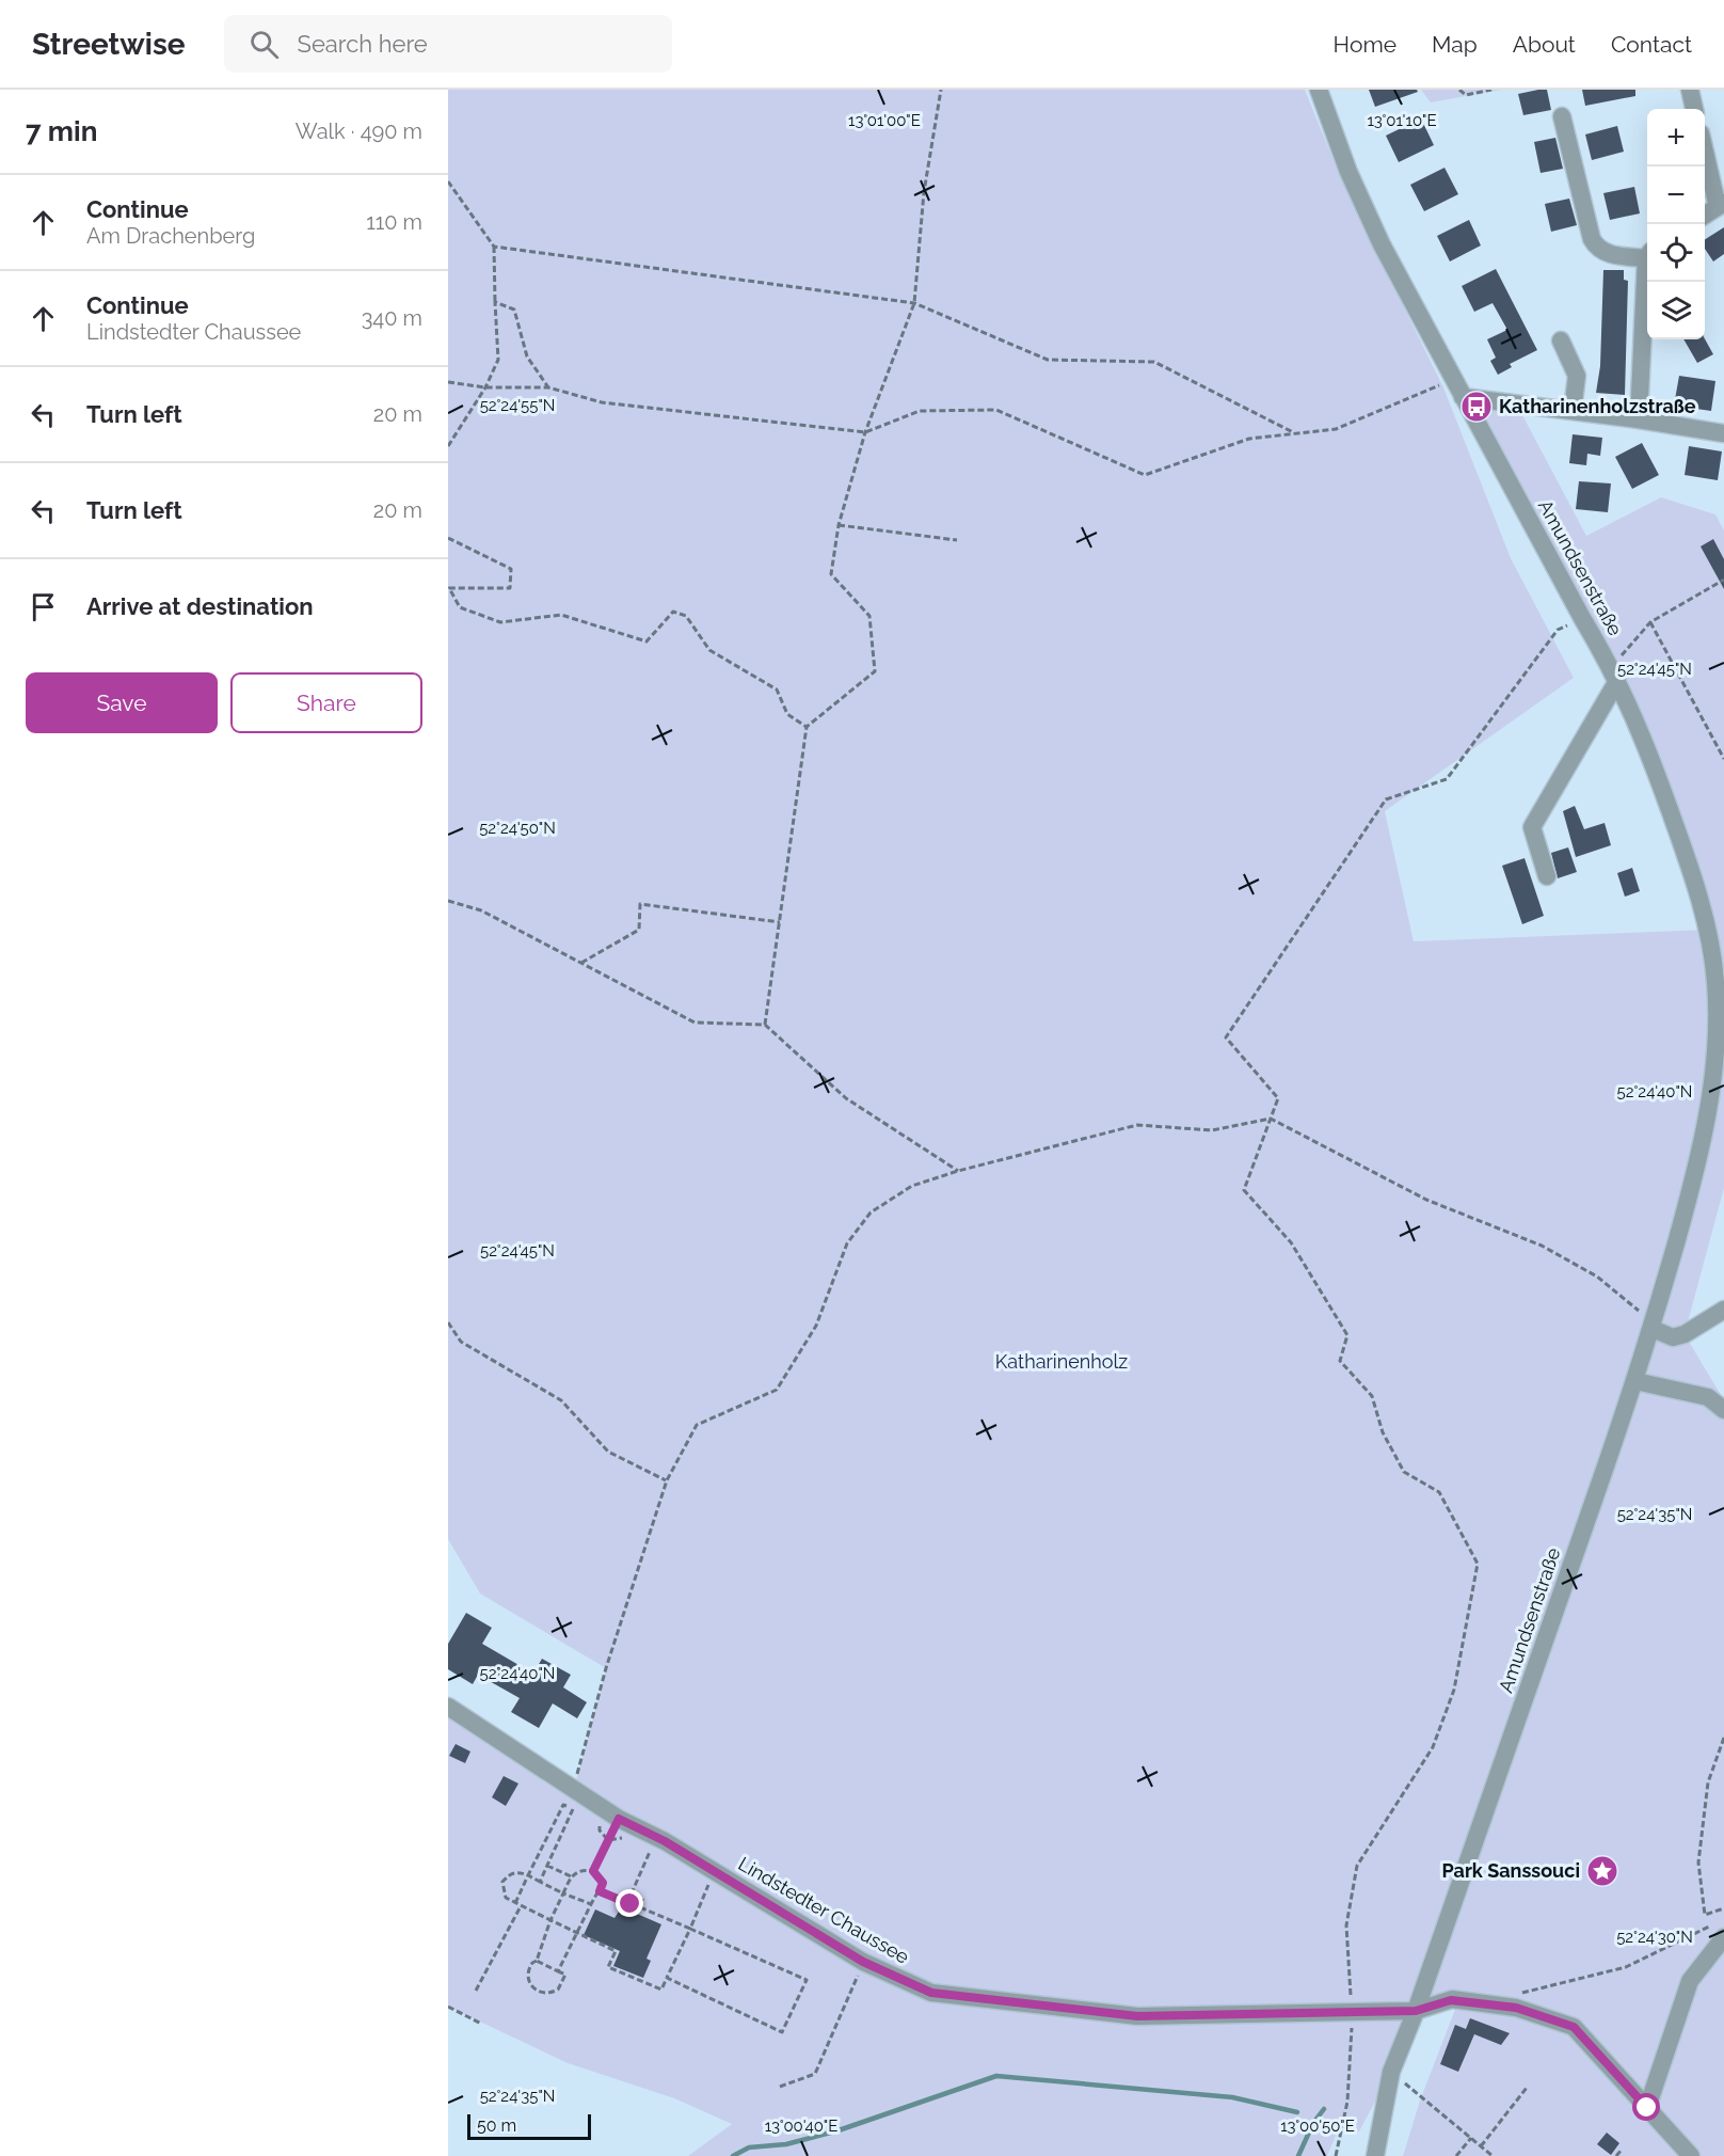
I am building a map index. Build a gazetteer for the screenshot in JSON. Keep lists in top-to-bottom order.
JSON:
{
  "streets": {
    "street": ["Amundsenstraße", "Lindstedter Chaussee"]
  },
  "crossings": [
    ["Amundsenstraße", "Lindstedter Chaussee"]
  ],
  "parks": ["Katharinenholz"],
  "places": {
    "bus stop": ["Katharinenholzstraße"],
    "place": ["Park Sanssouci"]
  },
  "scale_bar": "50 m",
  "page": {
    "header": "Streetwise",
    "search": "Search here",
    "nav": [
      "Home",
      "Map",
      "About",
      "Contact"
    ],
    "heading": ["7 min", "Walk · 490 m"],
    "map_buttons": ["+", "−"],
    "list": [
      ["Continue", "Am Drachenberg", "110 m"],
      ["Continue", "Lindstedter Chaussee", "340 m"],
      ["Turn left", "20 m"],
      ["Turn left", "20 m"],
      "Arrive at destination"
    ],
    "buttons": ["Save", "Share"],
    "scale": "50 m"
  },
  "coordinates": [
    "13°01'00\"E",
    "13°01'10\"E",
    "52°24'55\"N",
    "52°24'45\"N",
    "52°24'50\"N",
    "52°24'40\"N",
    "52°24'35\"N",
    "52°24'30\"N",
    "13°00'40\"E",
    "13°00'50\"E"
  ]
}
